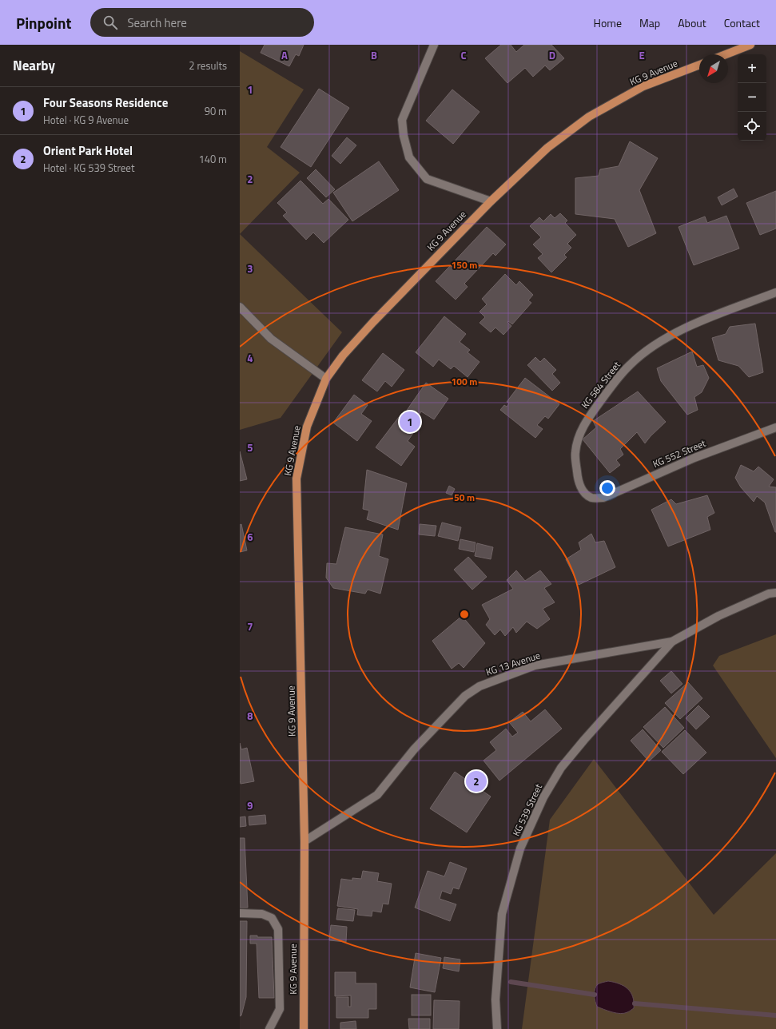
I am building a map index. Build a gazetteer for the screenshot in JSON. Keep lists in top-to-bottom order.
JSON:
{
  "streets": {
    "main road": ["KG 9 Avenue"],
    "street": [
      "KG 584 Street",
      "KG 552 Street",
      "KG 13 Avenue",
      "KG 539 Street"
    ]
  },
  "crossings": [
    ["KG 9 Avenue", "KG 13 Avenue"],
    ["KG 584 Street", "KG 552 Street"],
    ["KG 13 Avenue", "KG 539 Street"]
  ],
  "north": "bottom left",
  "page": {
    "header": "Pinpoint",
    "search": "Search here",
    "nav": [
      "Home",
      "Map",
      "About",
      "Contact"
    ],
    "heading": ["Nearby", "2 results"],
    "map_buttons": ["+", "−"],
    "list": [
      {
        "mark": "1",
        "name": "Four Seasons Residence",
        "note": "Hotel · KG 9 Avenue",
        "value": "90 m"
      },
      {
        "mark": "2",
        "name": "Orient Park Hotel",
        "note": "Hotel · KG 539 Street",
        "value": "140 m"
      }
    ],
    "pins": ["1", "2"]
  },
  "grid": {
    "columns": [
      "A",
      "B",
      "C",
      "D",
      "E"
    ],
    "rows": [
      "1",
      "2",
      "3",
      "4",
      "5",
      "6",
      "7",
      "8",
      "9"
    ]
  },
  "rings": ["150 m", "100 m", "50 m"]
}
